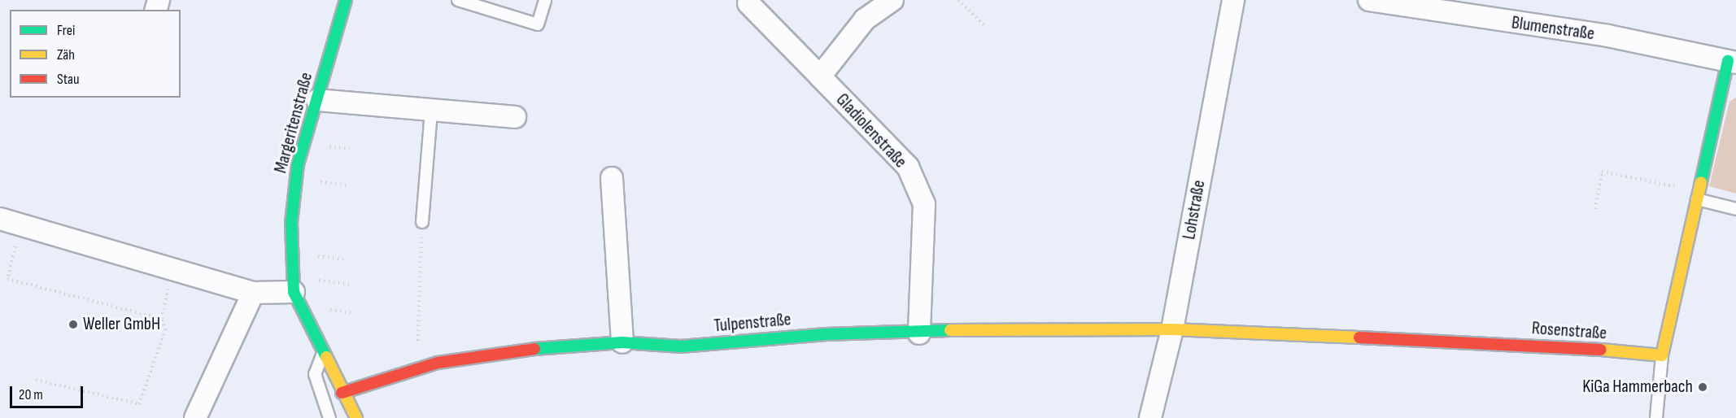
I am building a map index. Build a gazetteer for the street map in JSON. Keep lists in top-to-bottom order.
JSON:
{
  "streets": {
    "street": [
      "Blumenstraße",
      "Margeritenstraße",
      "Gladiolenstraße",
      "Lohstraße",
      "Tulpenstraße",
      "Rosenstraße"
    ]
  },
  "crossings": [
    ["Margeritenstraße", "Tulpenstraße"],
    ["Gladiolenstraße", "Tulpenstraße"],
    ["Lohstraße", "Tulpenstraße"],
    ["Lohstraße", "Rosenstraße"],
    ["Tulpenstraße", "Rosenstraße"]
  ],
  "places": ["Weller GmbH", "KiGa Hammerbach"],
  "legend": ["Frei", "Zäh", "Stau"],
  "scale_bar": "20 m"
}
